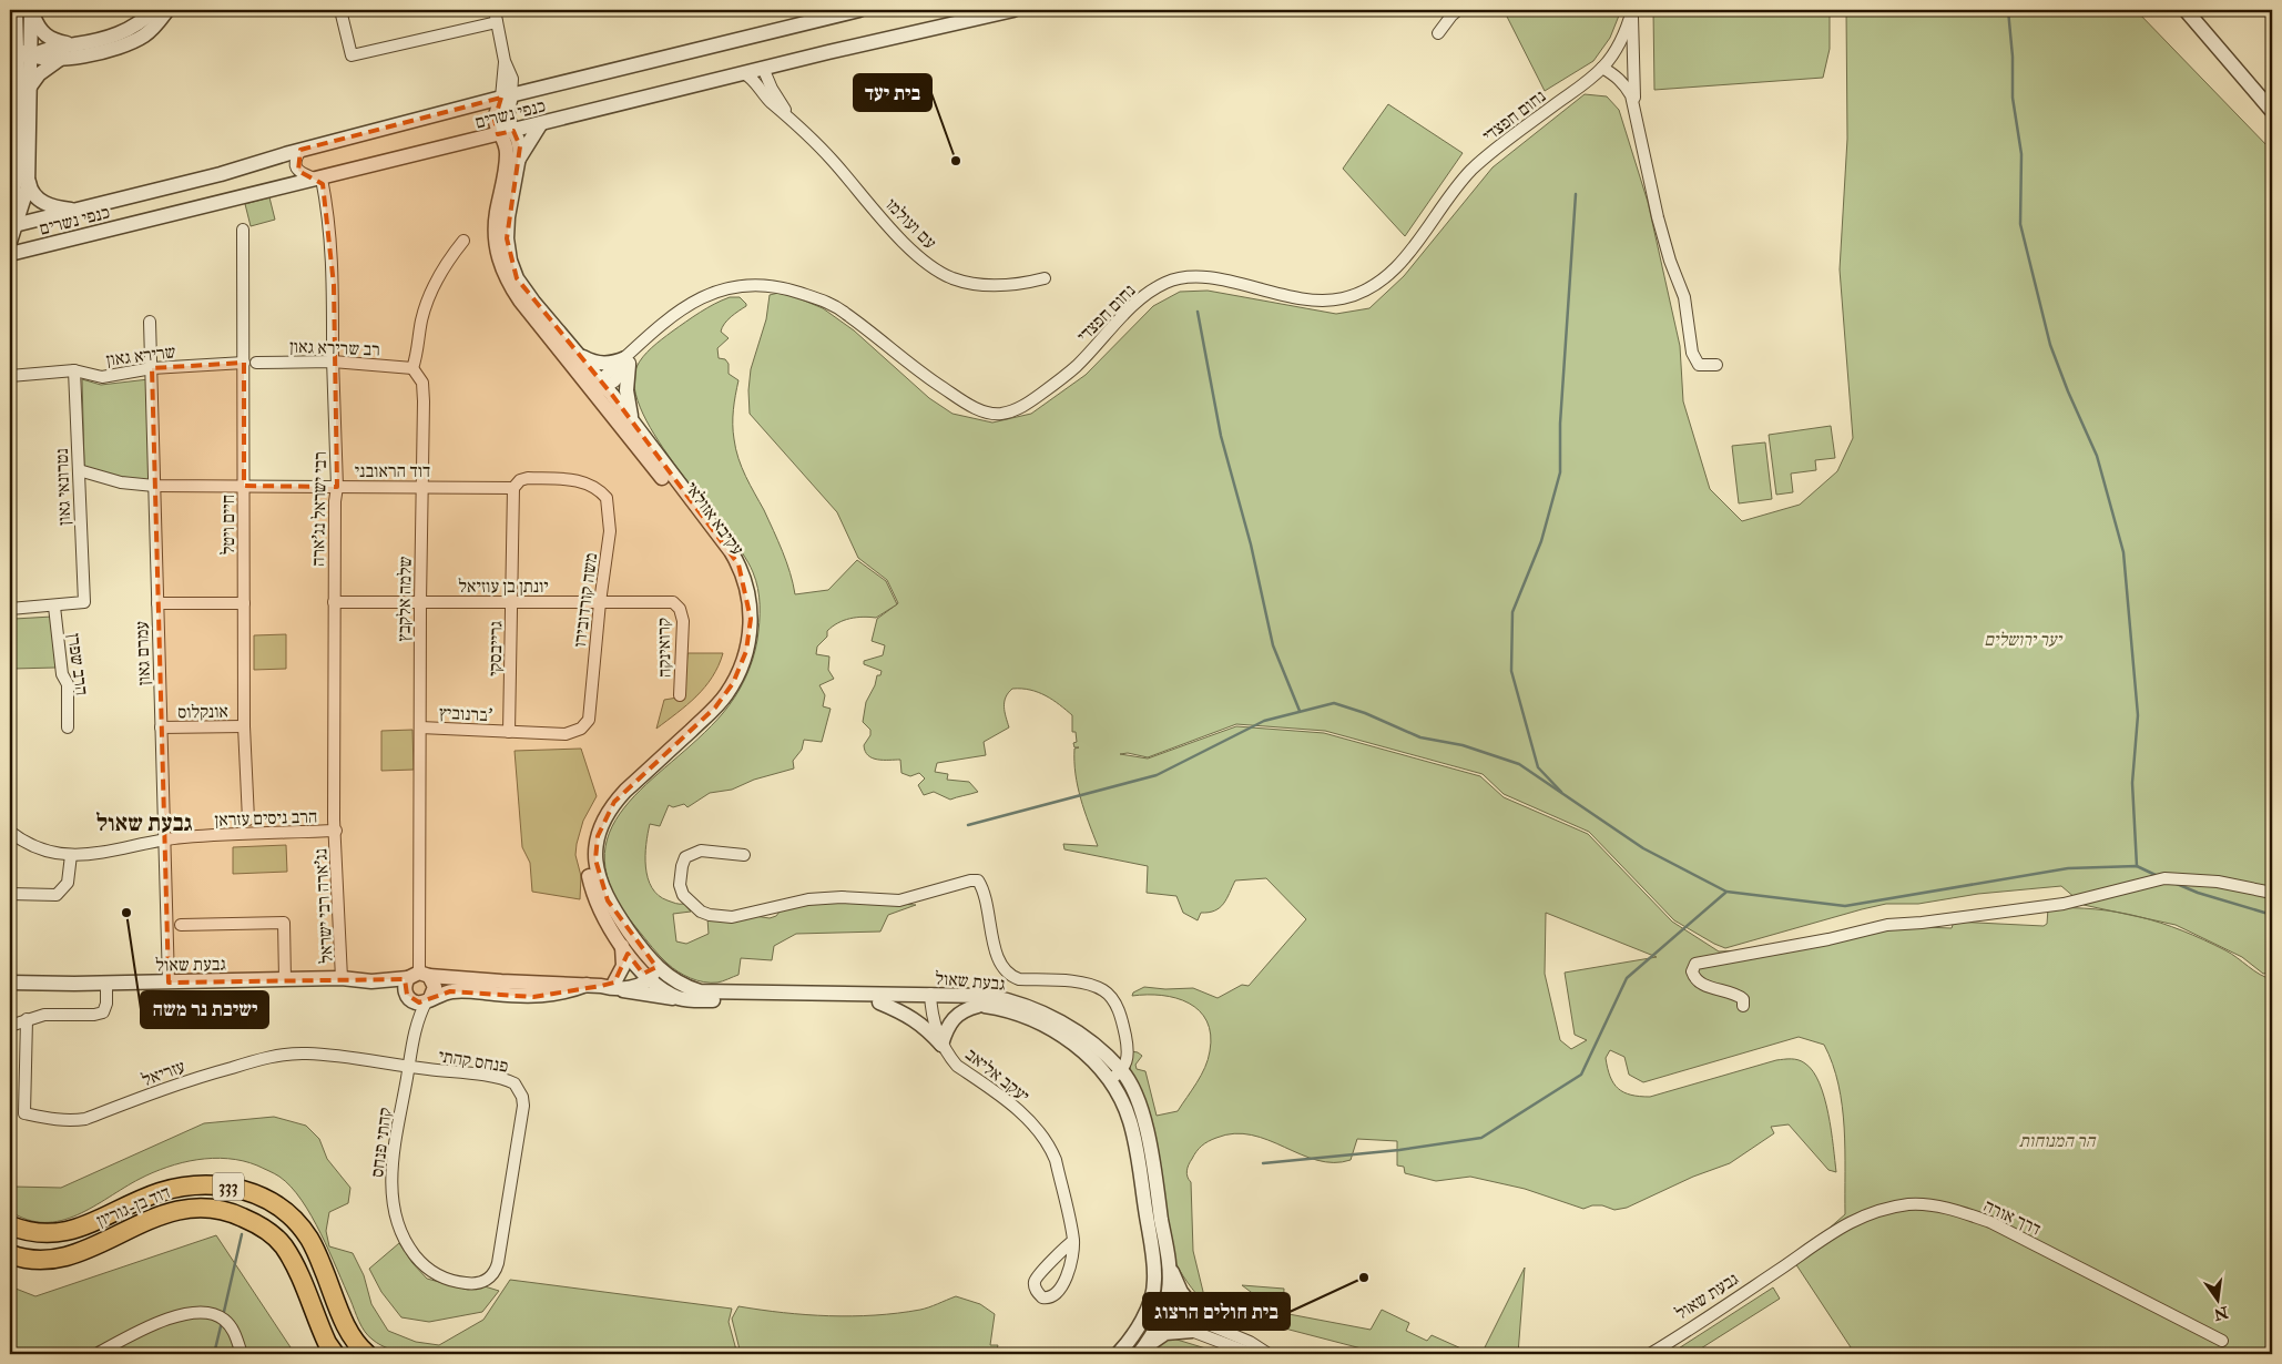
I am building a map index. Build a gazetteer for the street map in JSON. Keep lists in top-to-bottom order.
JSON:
{
  "streets": {
    "main road": ["333", "דוד בן-גוריון"],
    "street": [
      "כנפי נשרים",
      "נחום חפצדי",
      "עם ועולמו",
      "רב שרירא גאון",
      "שרירא גאון",
      "דוד הראובני",
      "נטרונאי גאון",
      "רבי ישראל נג'ארה",
      "עקיבא אזולאי",
      "חיים ויטל",
      "יונתן בן עוזיאל",
      "שלמה אלקבץ",
      "משה קורדובירו",
      "קרואינקה",
      "גרייבסקי",
      "עמרם גאון",
      "הרב שפרן",
      "אונקלוס",
      "ברנוביץ'",
      "הרב ניסים עזראן",
      "נג'ארה רבי ישראל",
      "גבעת שאול",
      "פנחס קהתי",
      "עזריאל",
      "יעקב אליאב",
      "קהתי פנחס",
      "דרך אורה"
    ]
  },
  "crossings": [
    ["כנפי נשרים", "עם ועולמו"],
    ["כנפי נשרים", "רבי ישראל נג'ארה"],
    ["כנפי נשרים", "עקיבא אזולאי"],
    ["נחום חפצדי", "עקיבא אזולאי"],
    ["רב שרירא גאון", "רבי ישראל נג'ארה"],
    ["רב שרירא גאון", "שלמה אלקבץ"],
    ["שרירא גאון", "נטרונאי גאון"],
    ["שרירא גאון", "חיים ויטל"],
    ["שרירא גאון", "עמרם גאון"],
    ["דוד הראובני", "נטרונאי גאון"],
    ["דוד הראובני", "רבי ישראל נג'ארה"],
    ["דוד הראובני", "חיים ויטל"],
    ["דוד הראובני", "שלמה אלקבץ"],
    ["דוד הראובני", "משה קורדובירו"],
    ["דוד הראובני", "גרייבסקי"],
    ["דוד הראובני", "עמרם גאון"],
    ["נטרונאי גאון", "הרב שפרן"],
    ["רבי ישראל נג'ארה", "יונתן בן עוזיאל"],
    ["רבי ישראל נג'ארה", "הרב ניסים עזראן"],
    ["רבי ישראל נג'ארה", "נג'ארה רבי ישראל"],
    ["עקיבא אזולאי", "גבעת שאול"],
    ["חיים ויטל", "אונקלוס"],
    ["יונתן בן עוזיאל", "שלמה אלקבץ"],
    ["יונתן בן עוזיאל", "משה קורדובירו"],
    ["יונתן בן עוזיאל", "קרואינקה"],
    ["יונתן בן עוזיאל", "גרייבסקי"],
    ["שלמה אלקבץ", "ברנוביץ'"],
    ["שלמה אלקבץ", "גבעת שאול"],
    ["משה קורדובירו", "גרייבסקי"],
    ["משה קורדובירו", "ברנוביץ'"],
    ["גרייבסקי", "ברנוביץ'"],
    ["עמרם גאון", "אונקלוס"],
    ["עמרם גאון", "הרב ניסים עזראן"],
    ["עמרם גאון", "גבעת שאול"],
    ["הרב ניסים עזראן", "נג'ארה רבי ישראל"],
    ["נג'ארה רבי ישראל", "גבעת שאול"],
    ["גבעת שאול", "יעקב אליאב"],
    ["גבעת שאול", "דרך אורה"],
    ["פנחס קהתי", "עזריאל"],
    ["פנחס קהתי", "קהתי פנחס"],
    ["עזריאל", "קהתי פנחס"]
  ],
  "districts": ["גבעת שאול"],
  "parks": ["יער ירושלים", "הר המנוחות"],
  "places": ["בית יעד", "ישיבת נר משה", "בית חולים הרצוג"],
  "north": "bottom"
}
